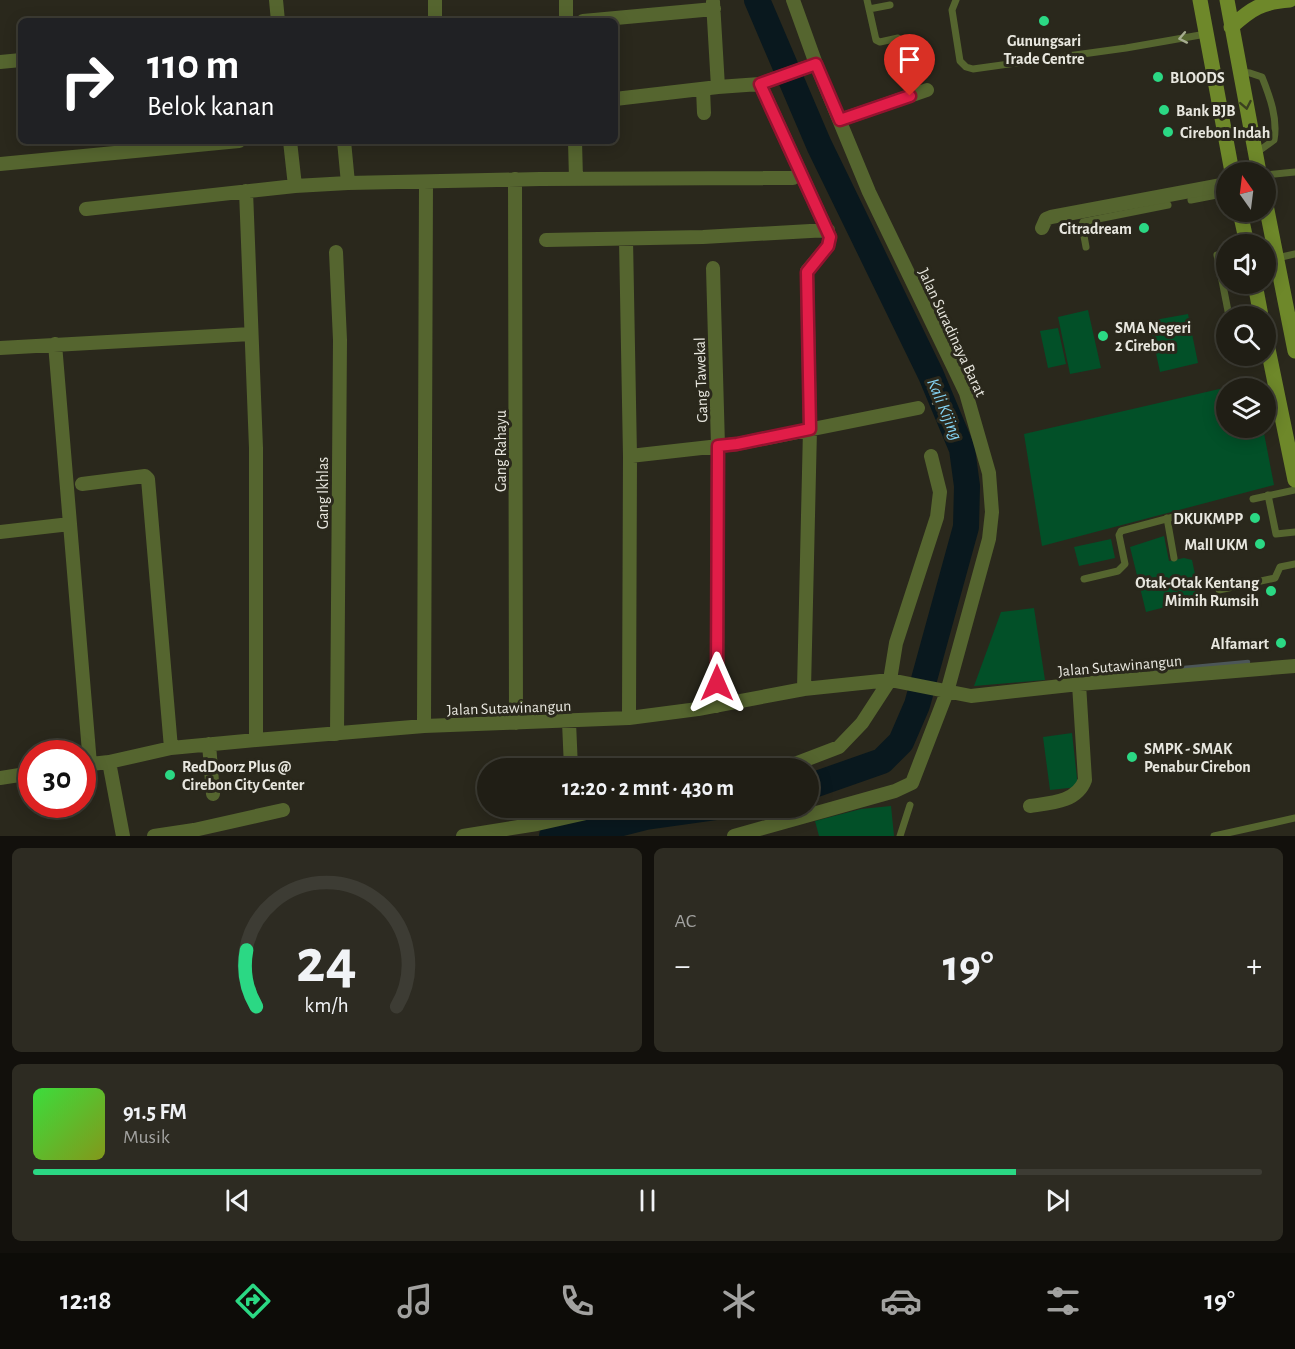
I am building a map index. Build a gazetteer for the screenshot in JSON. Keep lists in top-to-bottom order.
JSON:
{
  "streets": {
    "street": [
      "Jalan Suradinaya Barat",
      "Gang Tawekal",
      "Gang Rahayu",
      "Gang Ikhlas",
      "Jalan Sutawinangun"
    ]
  },
  "crossings": [
    ["Jalan Suradinaya Barat", "Jalan Sutawinangun"],
    ["Gang Tawekal", "Jalan Sutawinangun"],
    ["Gang Rahayu", "Jalan Sutawinangun"],
    ["Gang Ikhlas", "Jalan Sutawinangun"]
  ],
  "water": ["Kali Kijing"],
  "places": [
    "Gunungsari Trade Centre",
    "BLOODS",
    "Bank BJB",
    "Cirebon Indah",
    "Citradream",
    "SMA Negeri 2 Cirebon",
    "DKUKMPP",
    "Mall UKM",
    "Otak-Otak Kentang Mimih Rumsih",
    "Alfamart",
    "SMPK - SMAK Penabur Cirebon",
    "RedDoorz Plus @ Cirebon City Center"
  ],
  "north": "top",
  "page": {
    "turn": ["110 m", "Belok kanan"],
    "limit": "30",
    "trip": "12:20 · 2 mnt · 430 m",
    "tile": "AC",
    "heat": ["−", "19°", "+"],
    "song": ["91.5 FM", "Musik"],
    "tabs": ["12:18", "19°"],
    "gauge": ["24", "km/h"]
  }
}
